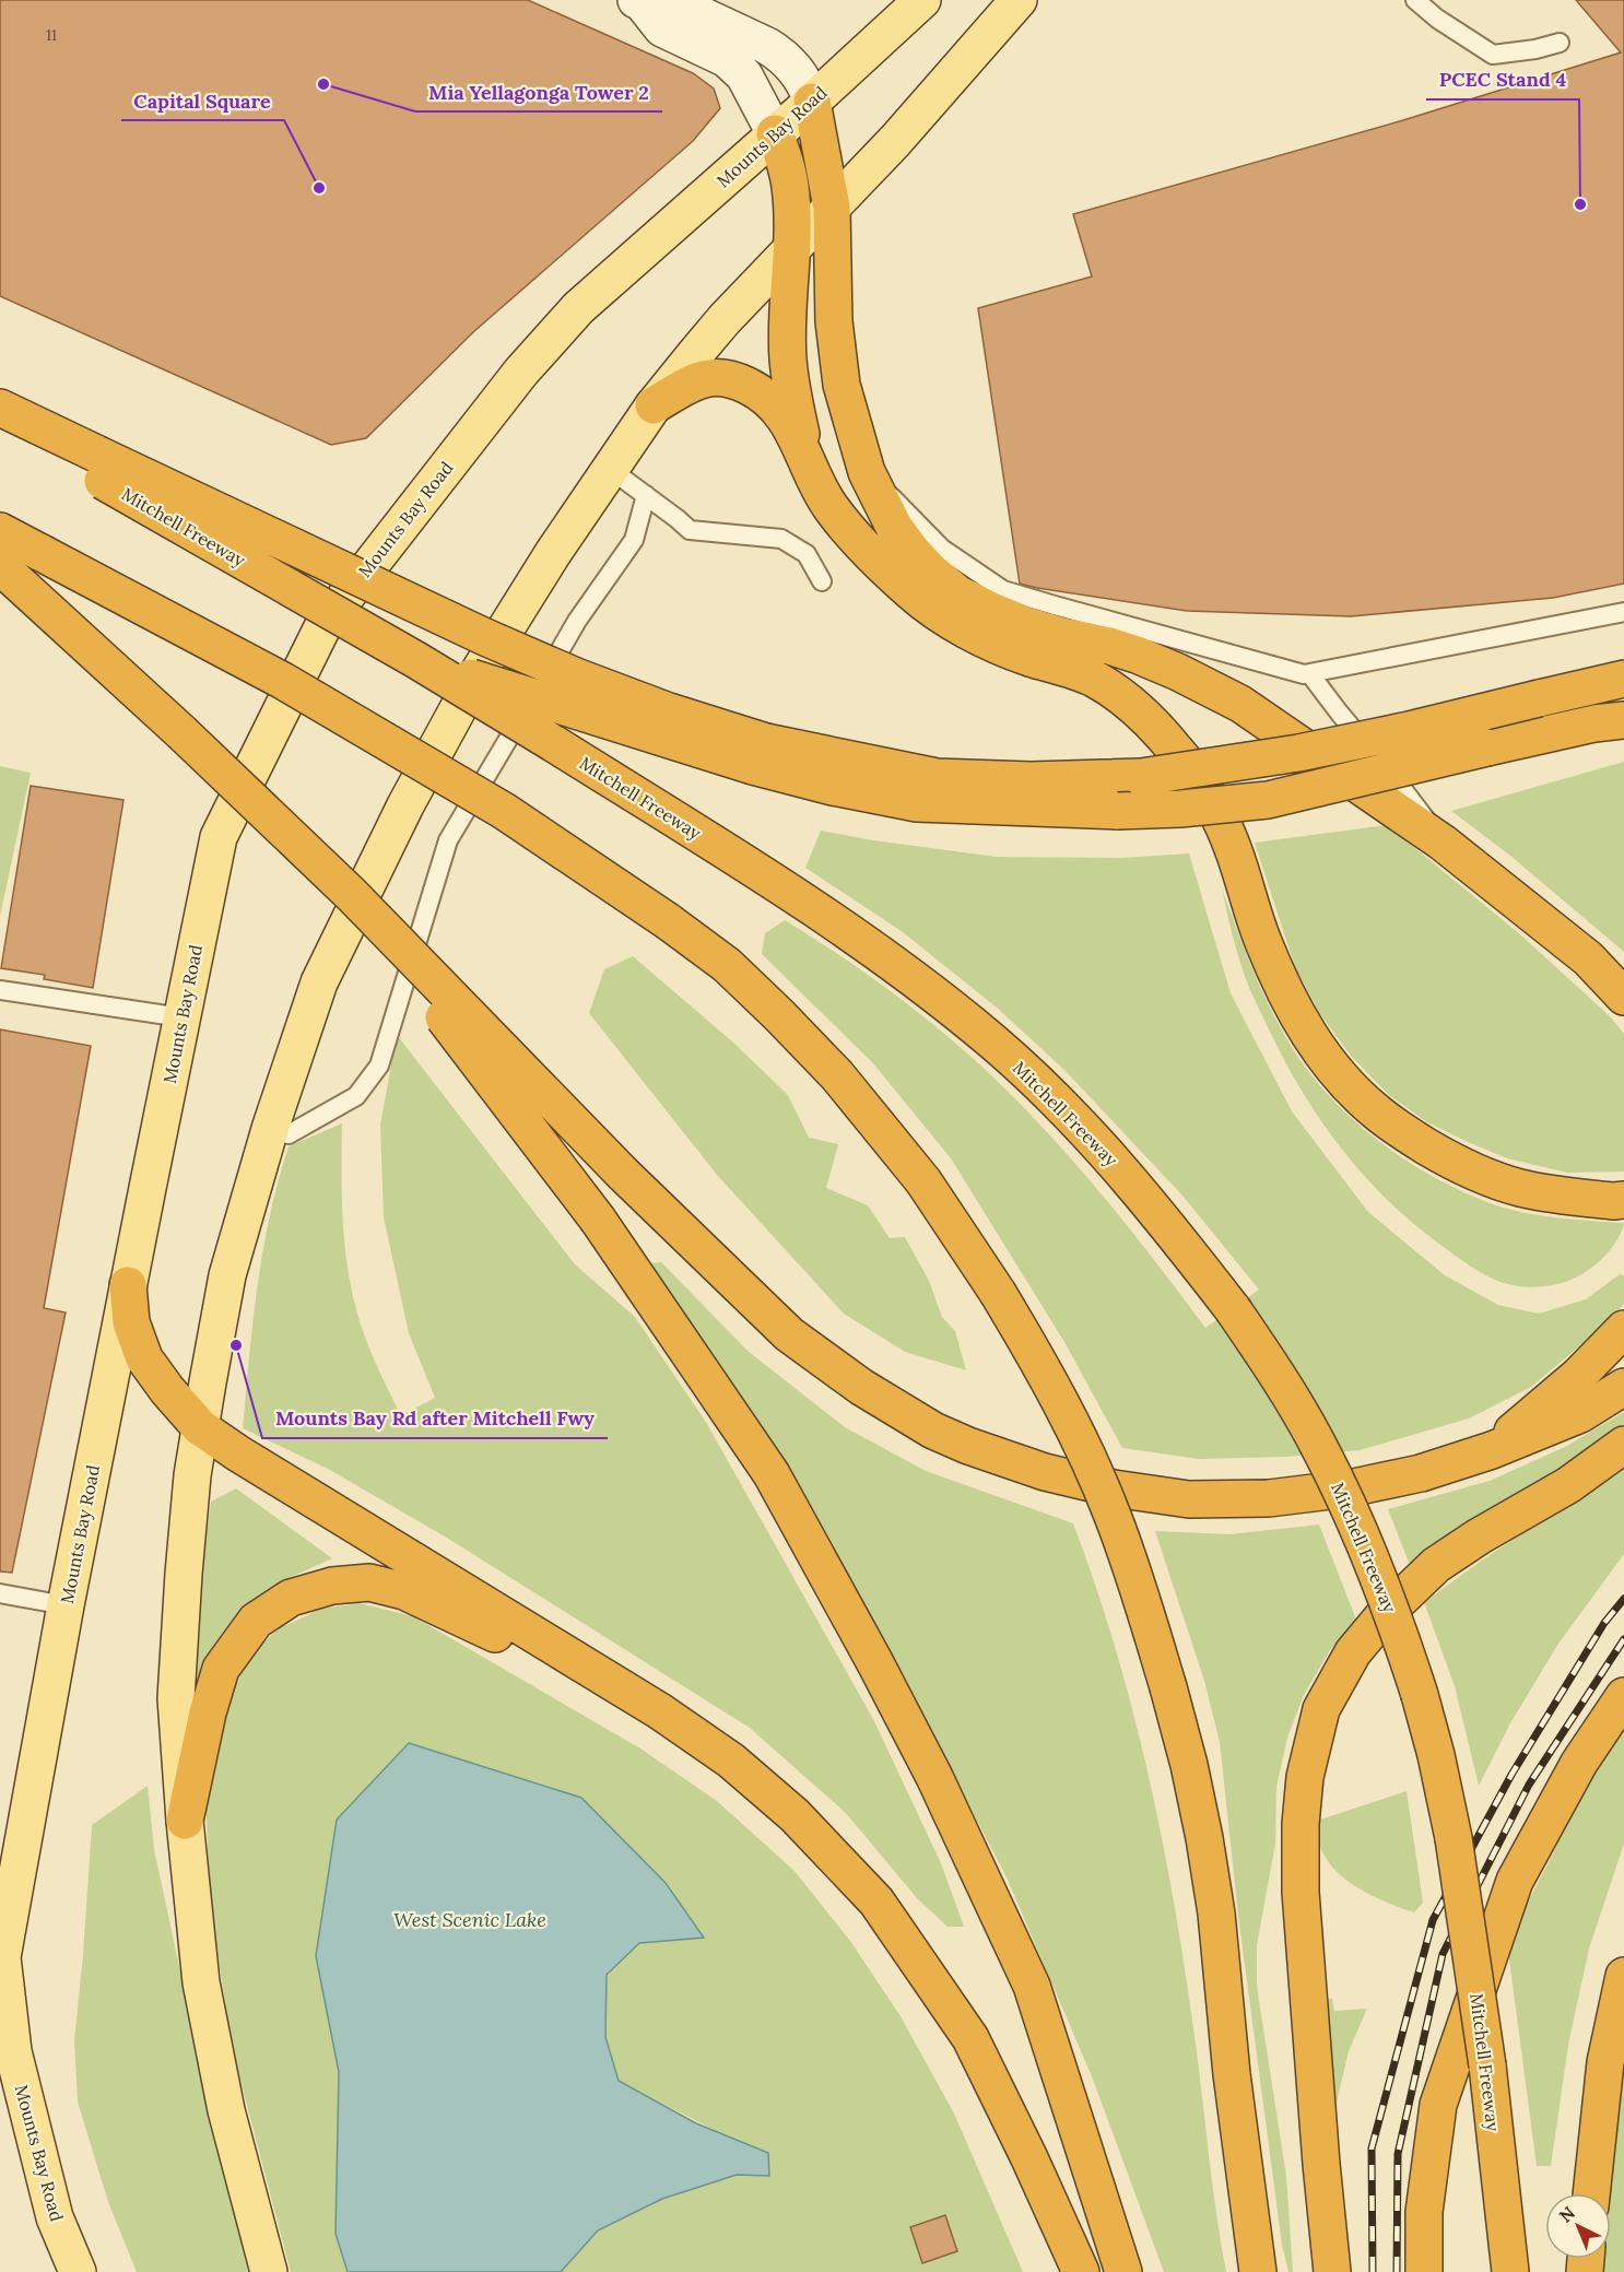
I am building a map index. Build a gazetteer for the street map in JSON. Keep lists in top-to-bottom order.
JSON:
{
  "streets": {
    "highway": ["Mitchell Freeway"],
    "main road": ["Mounts Bay Road"]
  },
  "water": ["West Scenic Lake"],
  "places": [
    "Mia Yellagonga Tower 2",
    "Capital Square",
    "PCEC Stand 4",
    "Mounts Bay Rd after Mitchell Fwy"
  ],
  "house_numbers": ["11"],
  "north": "top left"
}
